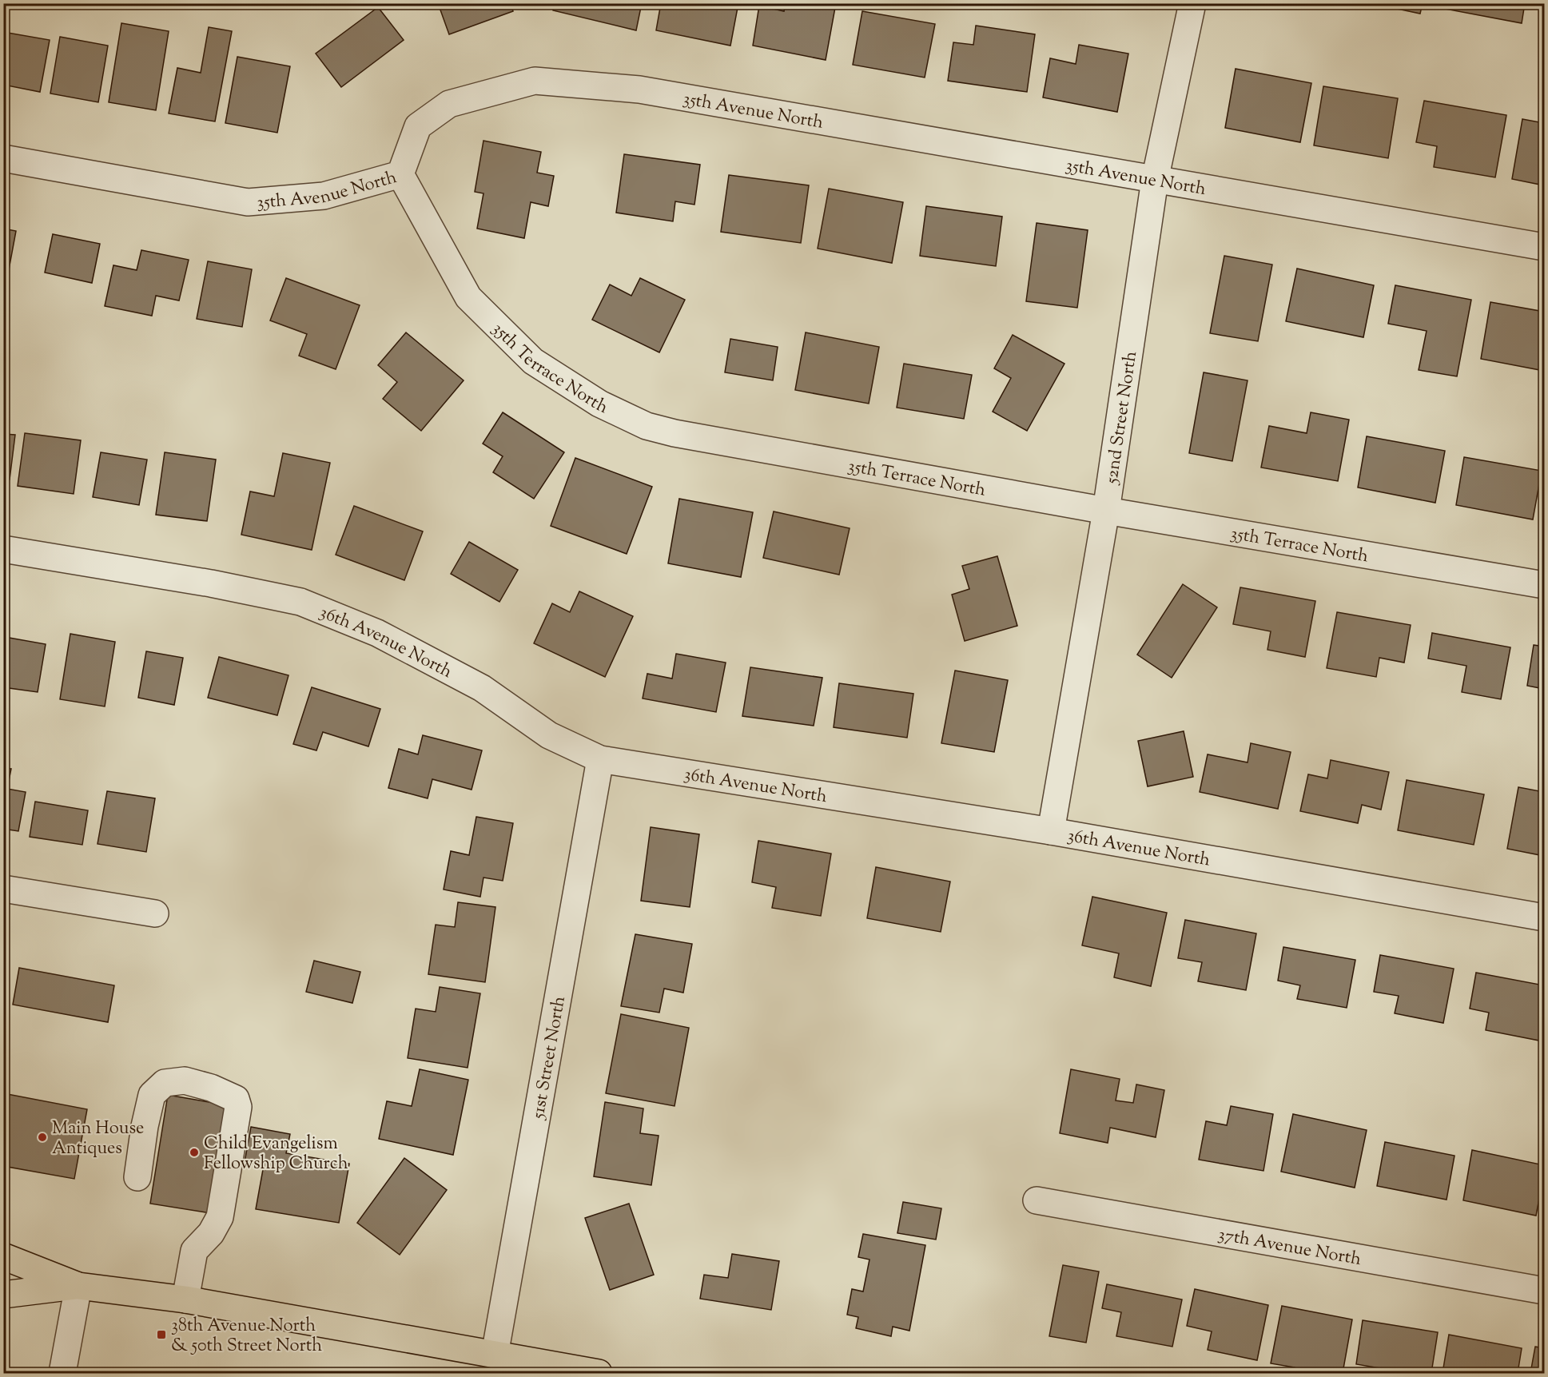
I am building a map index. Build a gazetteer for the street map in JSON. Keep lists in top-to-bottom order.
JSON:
{
  "streets": {
    "street": [
      "35th Avenue North",
      "35th Terrace North",
      "52nd Street North",
      "36th Avenue North",
      "51st Street North",
      "37th Avenue North"
    ]
  },
  "crossings": [
    ["35th Avenue North", "35th Terrace North"],
    ["35th Avenue North", "52nd Street North"],
    ["35th Terrace North", "52nd Street North"],
    ["52nd Street North", "36th Avenue North"],
    ["36th Avenue North", "51st Street North"]
  ],
  "places": {
    "other": ["Main House Antiques", "Child Evangelism Fellowship Church"],
    "transit": ["38th Avenue North & 50th Street North"]
  }
}
